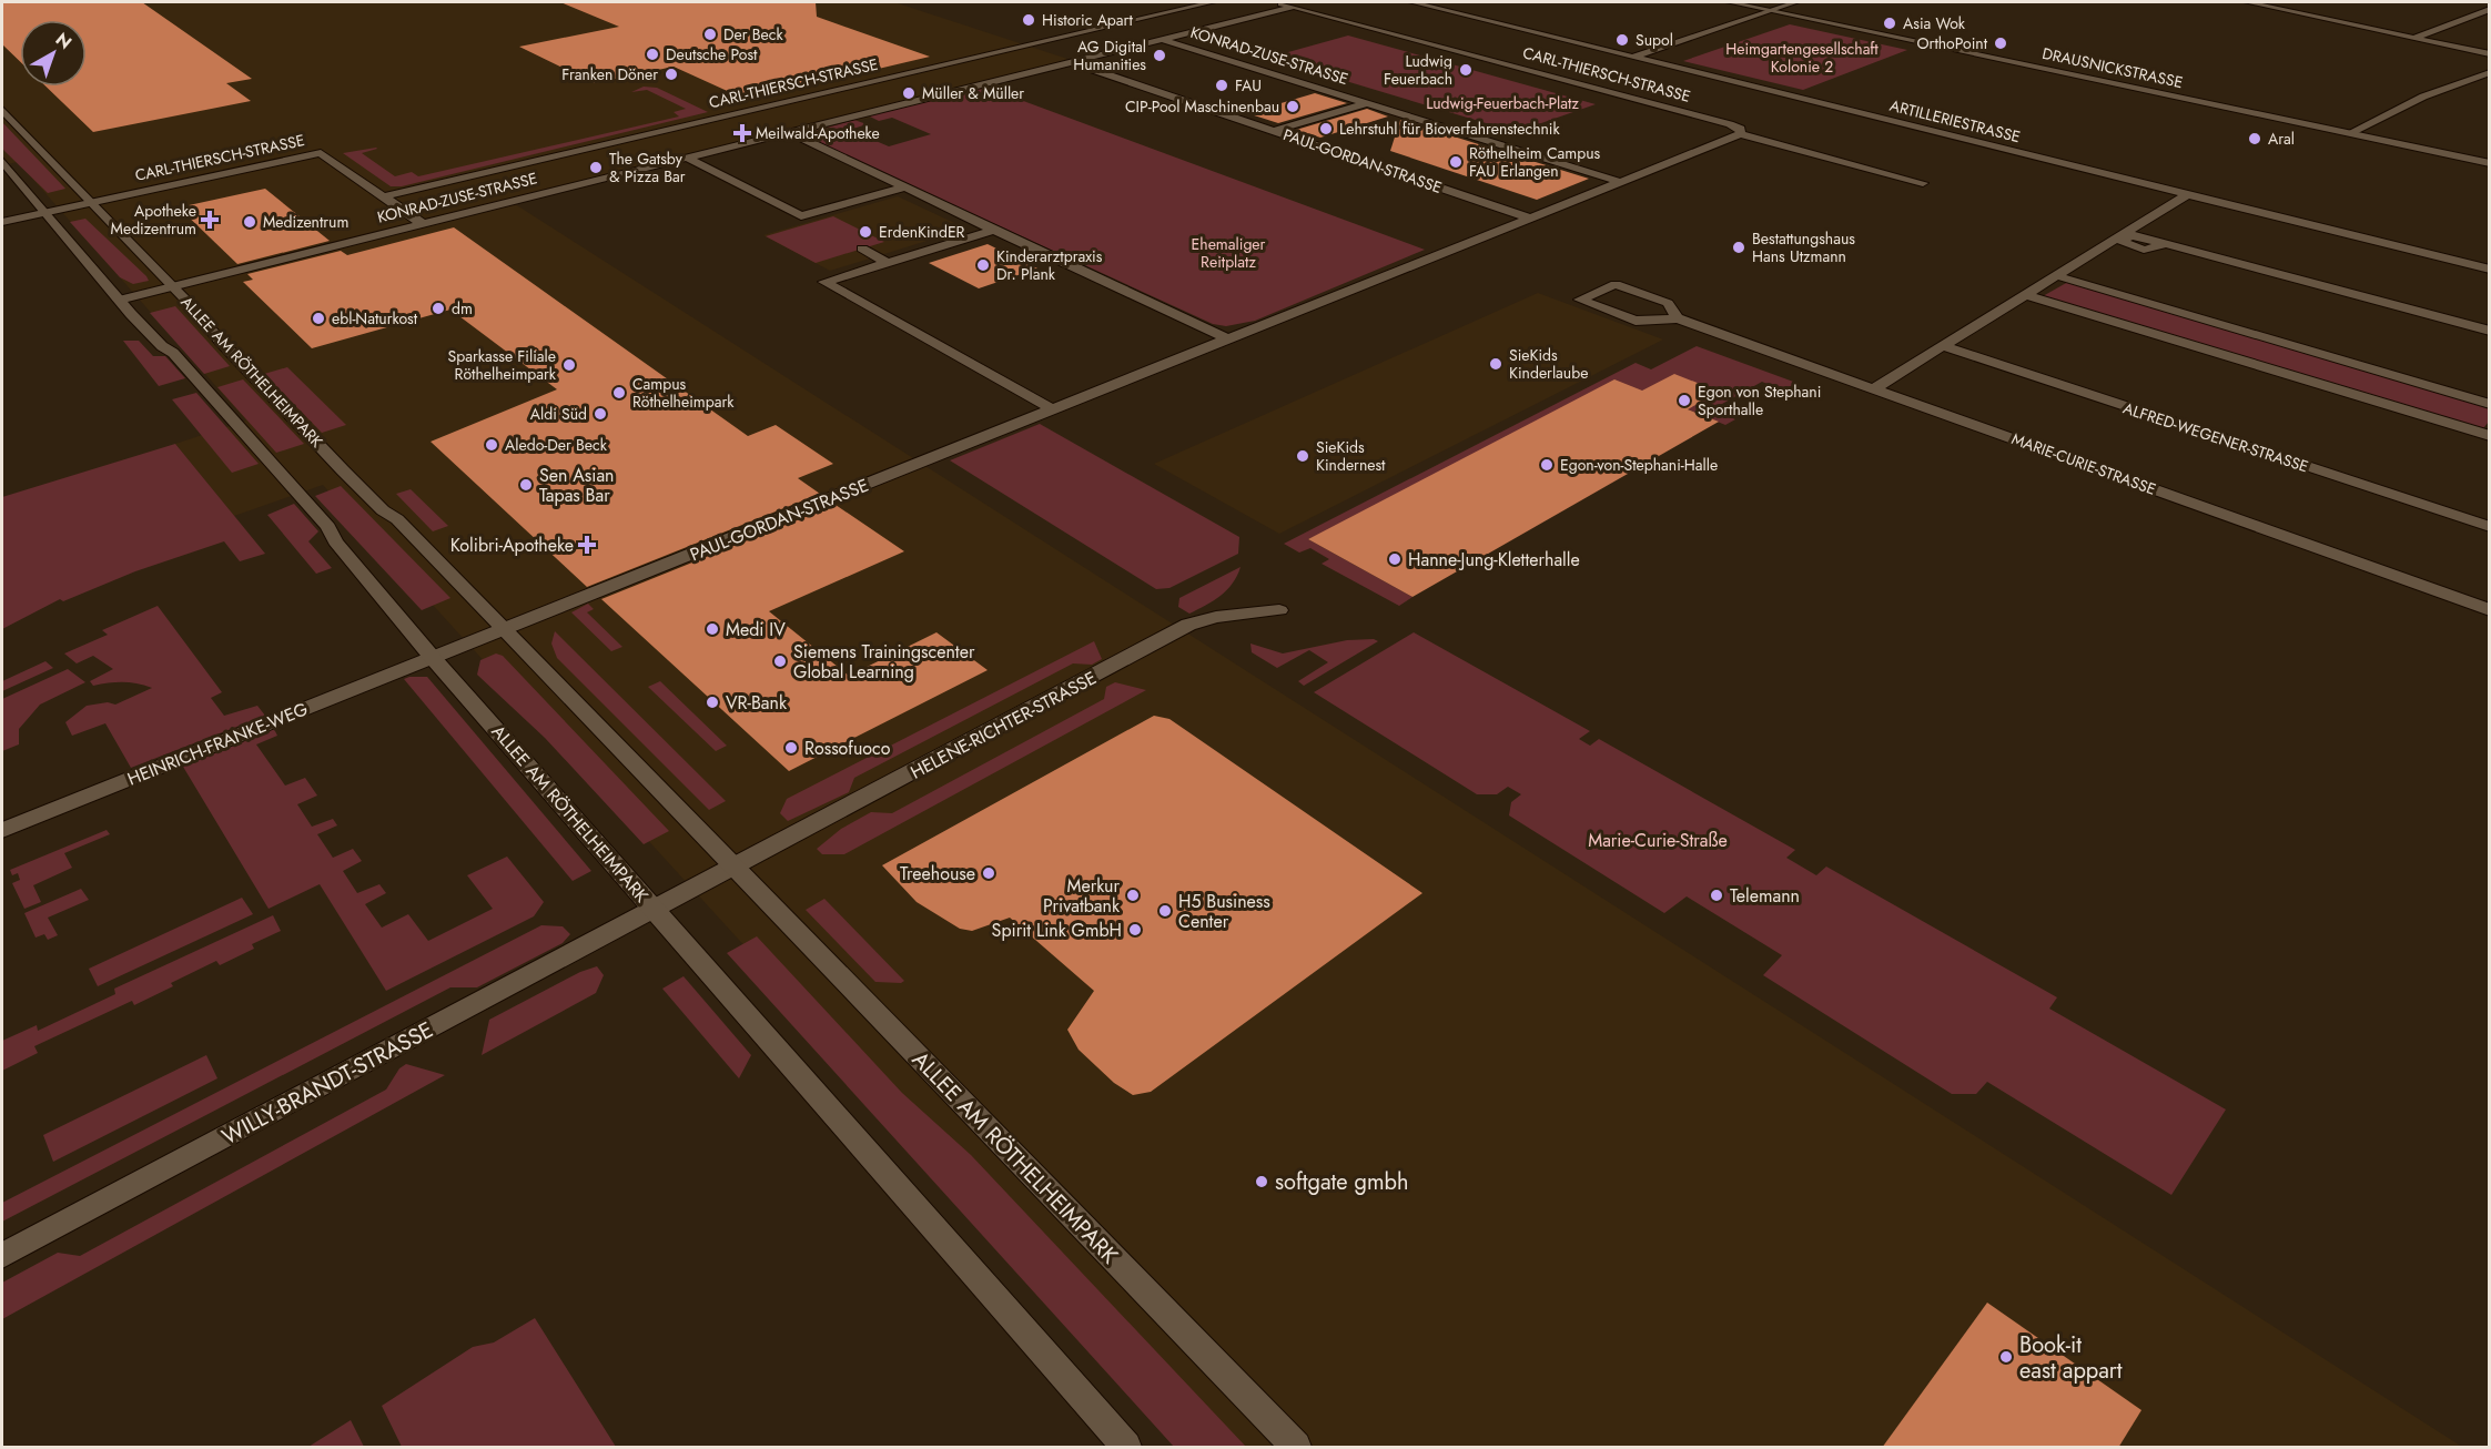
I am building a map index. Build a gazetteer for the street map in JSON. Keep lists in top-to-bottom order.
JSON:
{
  "streets": {
    "street": [
      "KONRAD-ZUSE-STRASSE",
      "DRAUSNICKSTRASSE",
      "CARL-THIERSCH-STRASSE",
      "ARTILLERIESTRASSE",
      "PAUL-GORDAN-STRASSE",
      "ALLEE AM RÖTHELHEIMPARK",
      "ALFRED-WEGENER-STRASSE",
      "MARIE-CURIE-STRASSE",
      "HELENE-RICHTER-STRASSE",
      "HEINRICH-FRANKE-WEG",
      "WILLY-BRANDT-STRASSE"
    ]
  },
  "crossings": [
    ["KONRAD-ZUSE-STRASSE", "CARL-THIERSCH-STRASSE"],
    ["KONRAD-ZUSE-STRASSE", "PAUL-GORDAN-STRASSE"],
    ["KONRAD-ZUSE-STRASSE", "ALLEE AM RÖTHELHEIMPARK"],
    ["CARL-THIERSCH-STRASSE", "PAUL-GORDAN-STRASSE"],
    ["CARL-THIERSCH-STRASSE", "ALLEE AM RÖTHELHEIMPARK"],
    ["PAUL-GORDAN-STRASSE", "ALLEE AM RÖTHELHEIMPARK"],
    ["ALLEE AM RÖTHELHEIMPARK", "HELENE-RICHTER-STRASSE"],
    ["ALLEE AM RÖTHELHEIMPARK", "HEINRICH-FRANKE-WEG"],
    ["ALLEE AM RÖTHELHEIMPARK", "WILLY-BRANDT-STRASSE"]
  ],
  "parks": [
    "Heimgartengesellschaft Kolonie 2",
    "Ludwig-Feuerbach-Platz",
    "Ehemaliger Reitplatz",
    "Marie-Curie-Straße"
  ],
  "places": {
    "other": [
      "Historic Apart",
      "Asia Wok",
      "Der Beck",
      "Supol",
      "OrthoPoint",
      "Deutsche Post",
      "AG Digital Humanities",
      "Ludwig Feuerbach",
      "Franken Döner",
      "FAU",
      "Müller & Müller",
      "CIP-Pool Maschinenbau",
      "Lehrstuhl für Bioverfahrenstechnik",
      "Aral",
      "Röthelheim Campus FAU Erlangen",
      "The Gatsby & Pizza Bar",
      "Medizentrum",
      "ErdenKindER",
      "Bestattungshaus Hans Utzmann",
      "Kinderarztpraxis Dr. Plank",
      "dm",
      "ebl-Naturkost",
      "SieKids Kinderlaube",
      "Sparkasse Filiale Röthelheimpark",
      "Campus Röthelheimpark",
      "Egon von Stephani Sporthalle",
      "Aldi Süd",
      "Aledo-Der Beck",
      "SieKids Kindernest",
      "Egon-von-Stephani-Halle",
      "Sen Asian Tapas Bar",
      "Hanne-Jung-Kletterhalle",
      "Medi IV",
      "Siemens Trainingscenter Global Learning",
      "VR-Bank",
      "Rossofuoco",
      "Treehouse",
      "Merkur Privatbank",
      "Telemann",
      "H5 Business Center",
      "Spirit Link GmbH",
      "softgate gmbh",
      "Book-it east appart"
    ],
    "health": ["Meilwald-Apotheke", "Apotheke Medizentrum", "Kolibri-Apotheke"]
  },
  "north": "top right"
}
